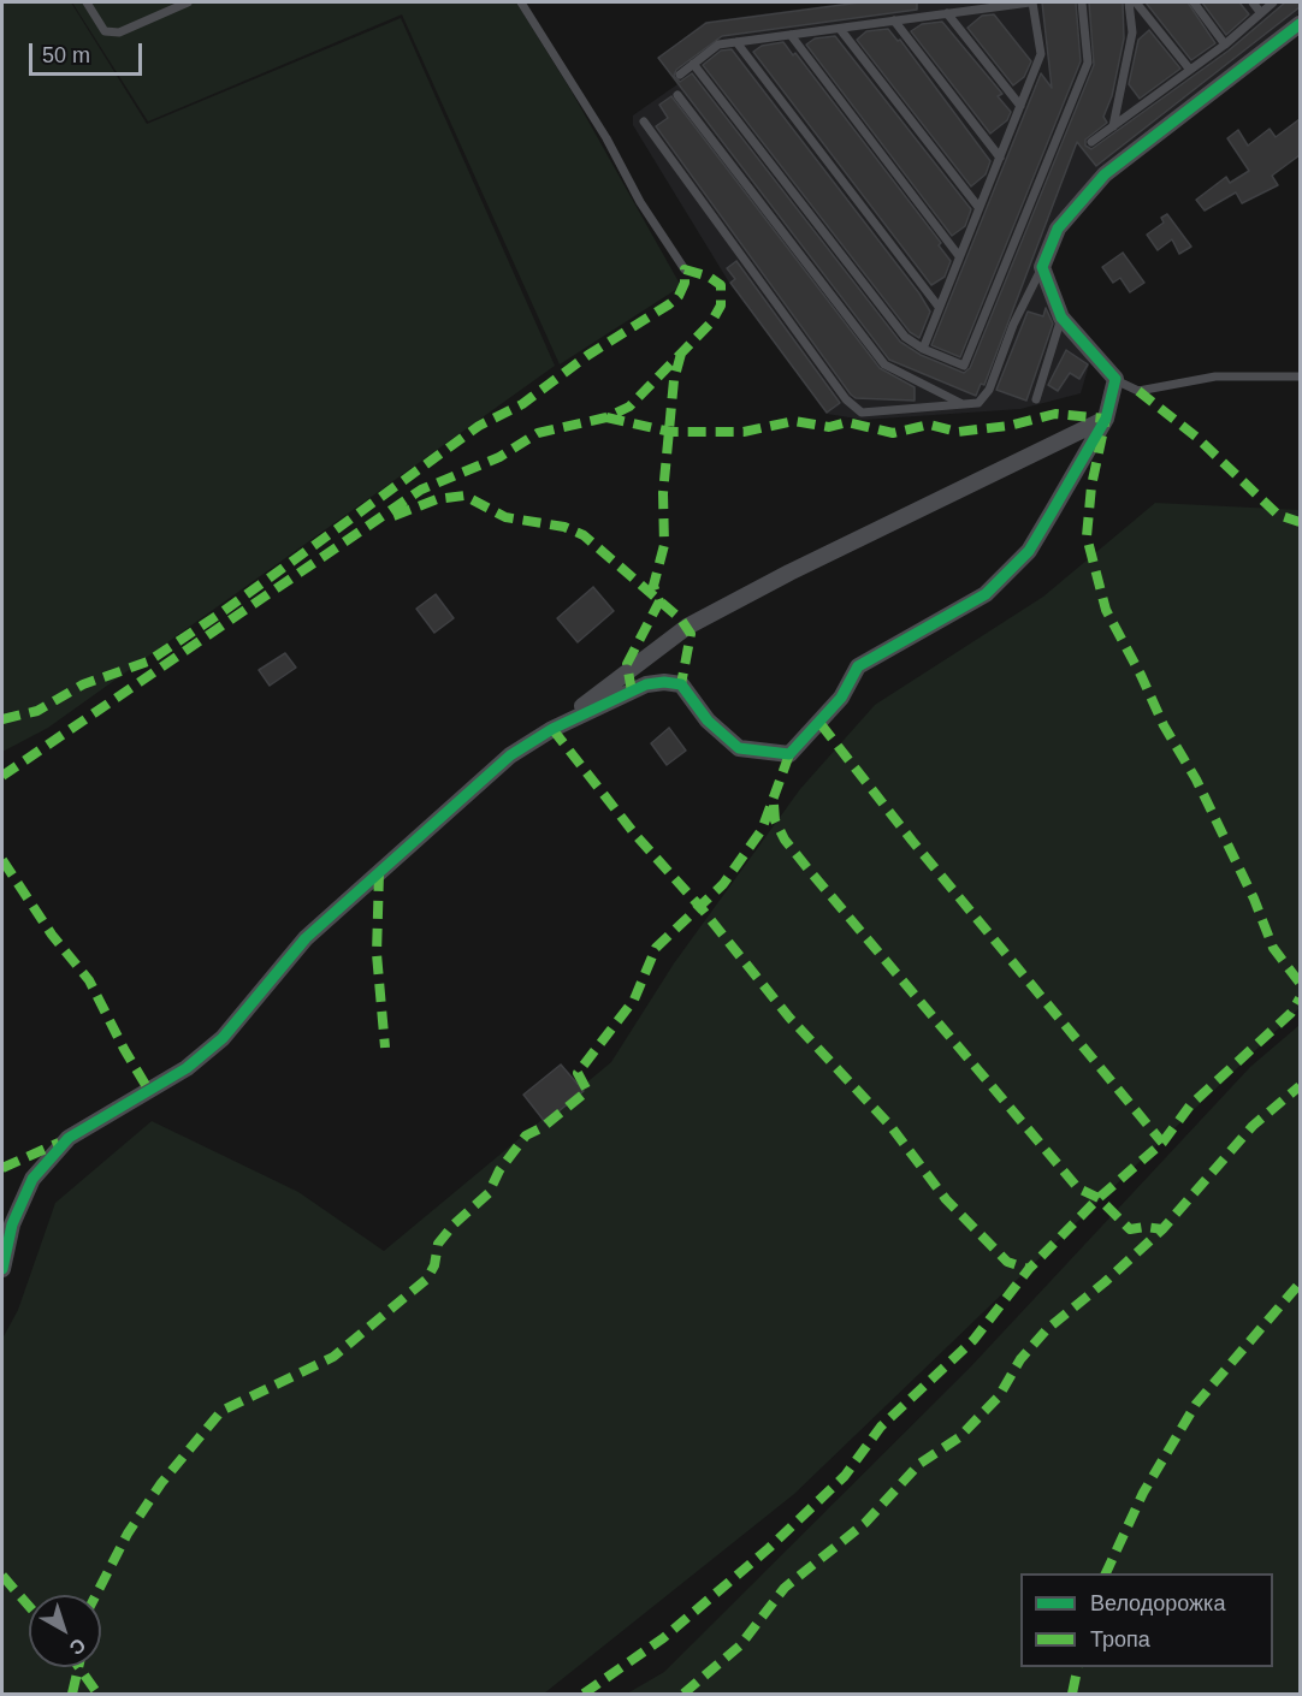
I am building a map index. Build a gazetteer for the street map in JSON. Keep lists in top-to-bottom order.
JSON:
{
  "legend": ["Велодорожка", "Тропа"],
  "scale_bar": "50 m",
  "north": "bottom right"
}
